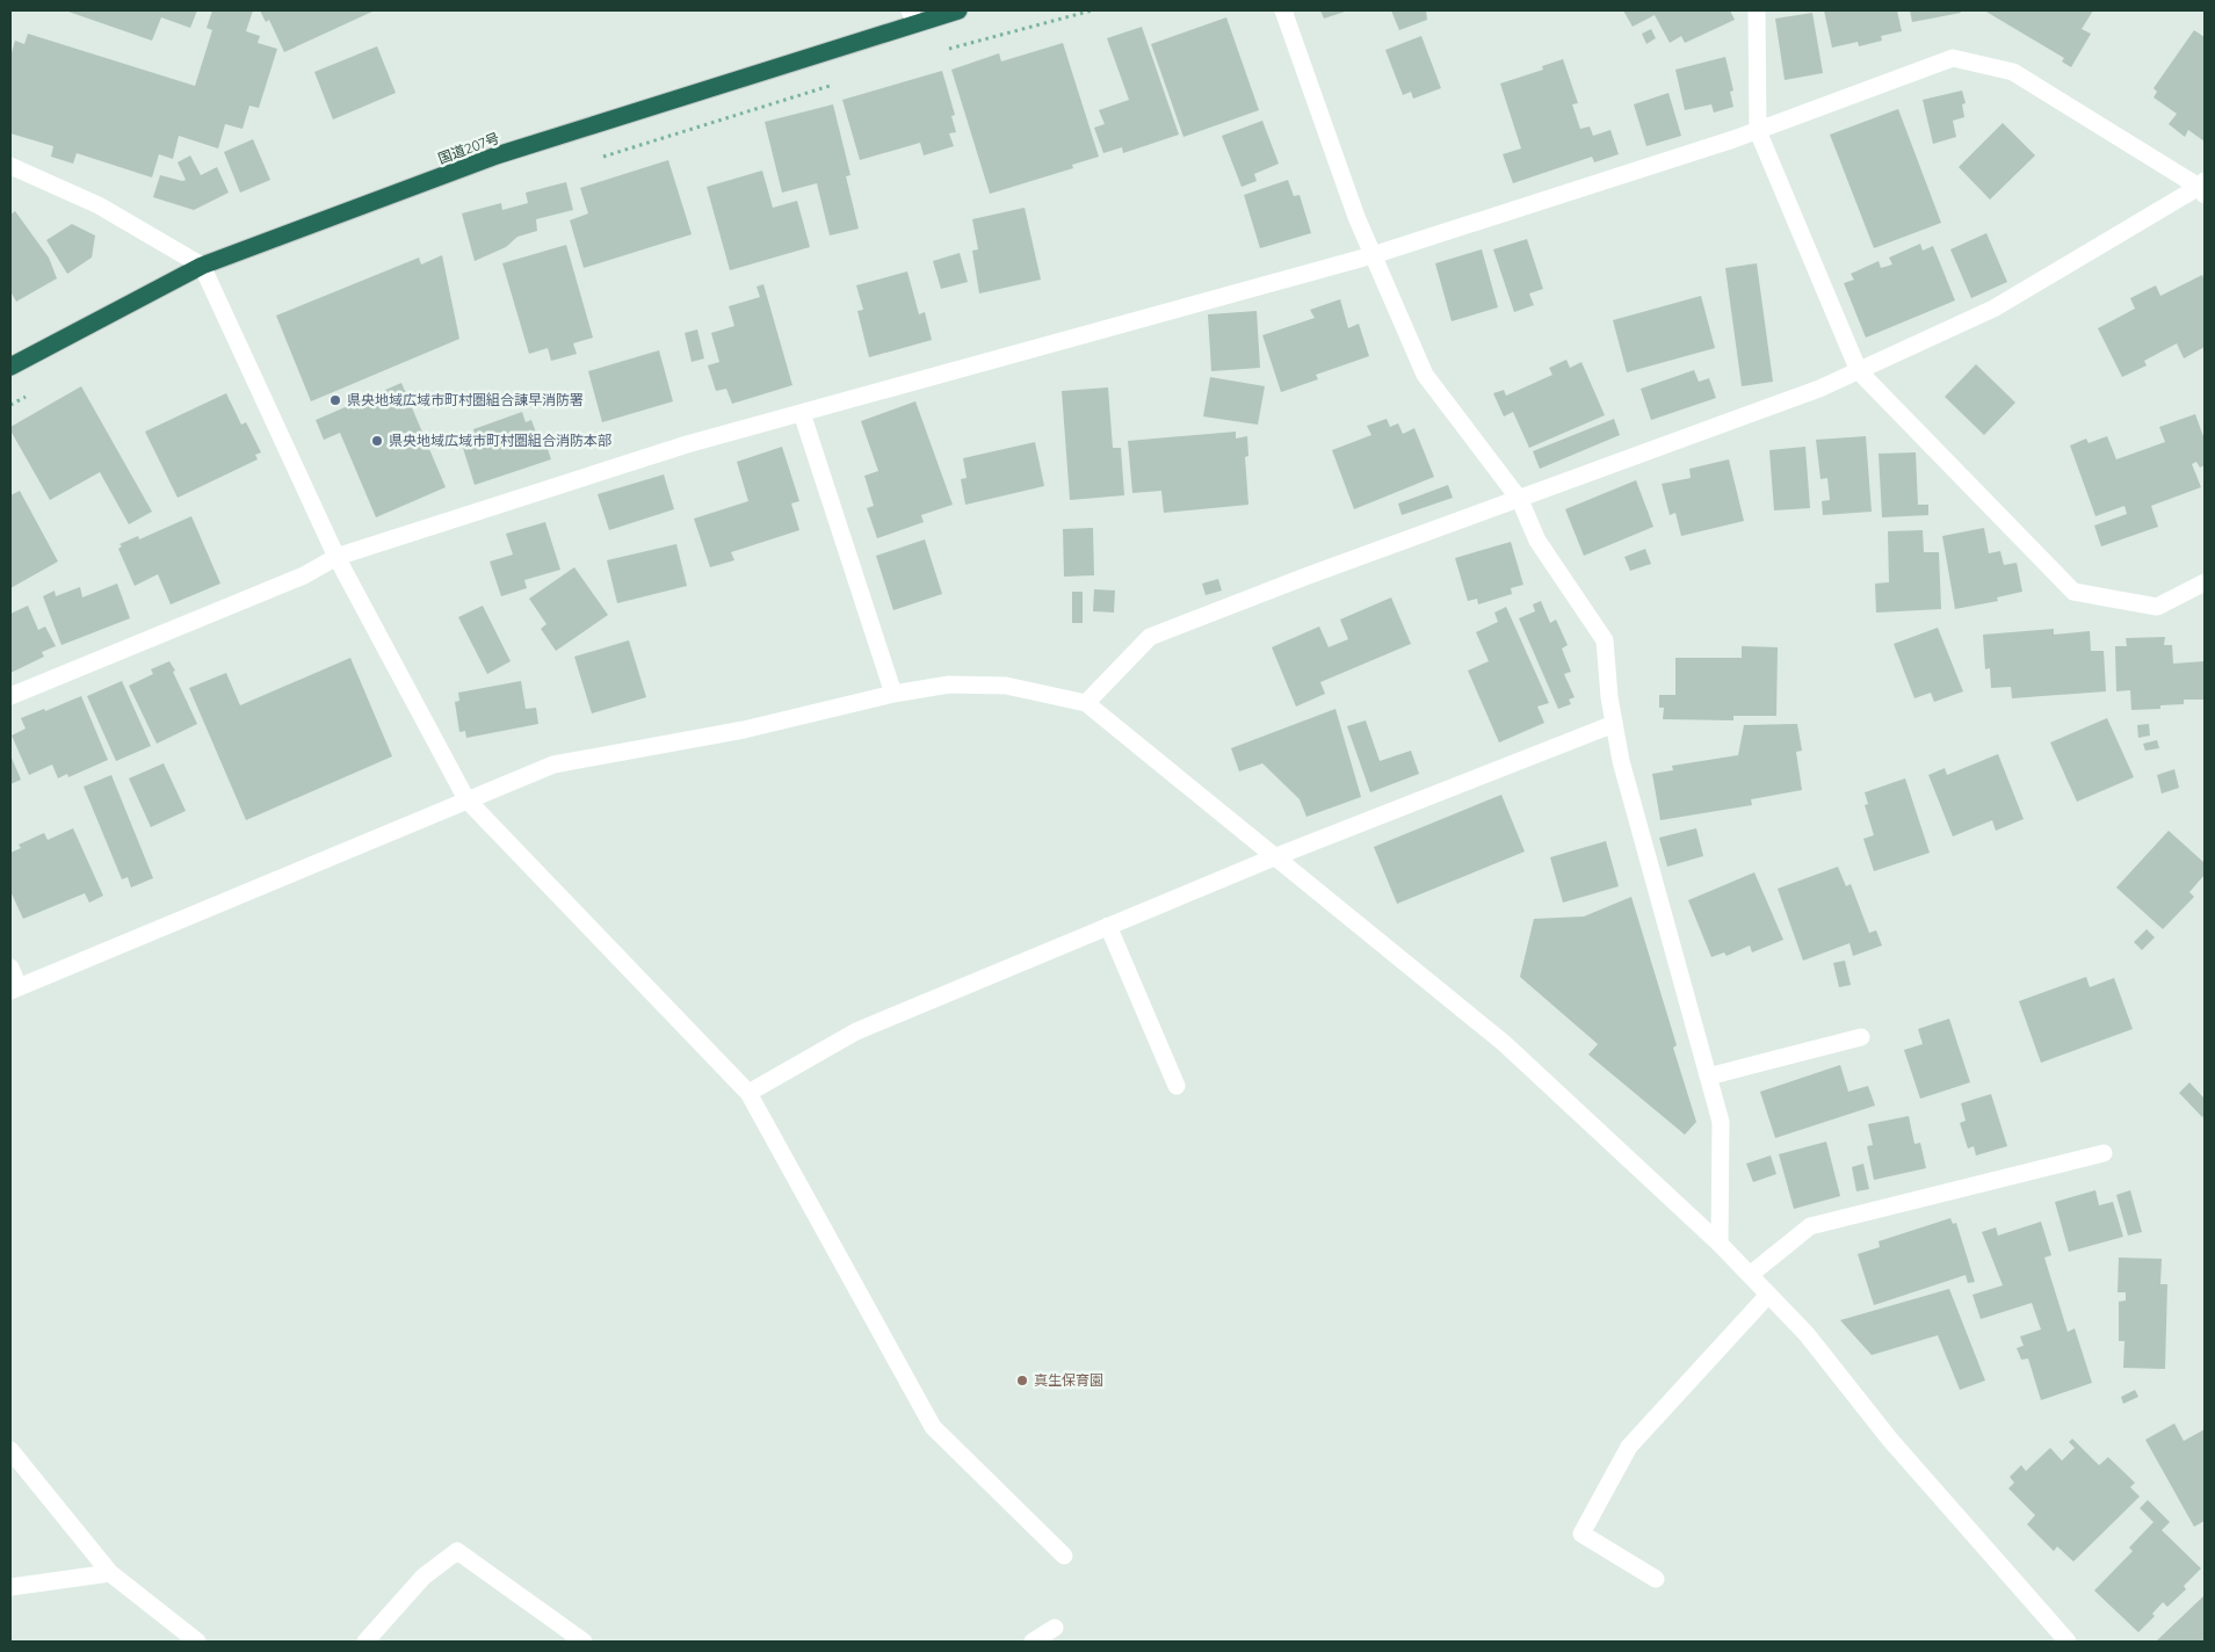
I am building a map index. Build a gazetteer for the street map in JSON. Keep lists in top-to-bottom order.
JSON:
{
  "streets": {
    "highway": ["国道207号"]
  },
  "places": ["県央地域広域市町村圏組合諌早消防署", "県央地域広域市町村圏組合消防本部", "真生保育園"]
}
